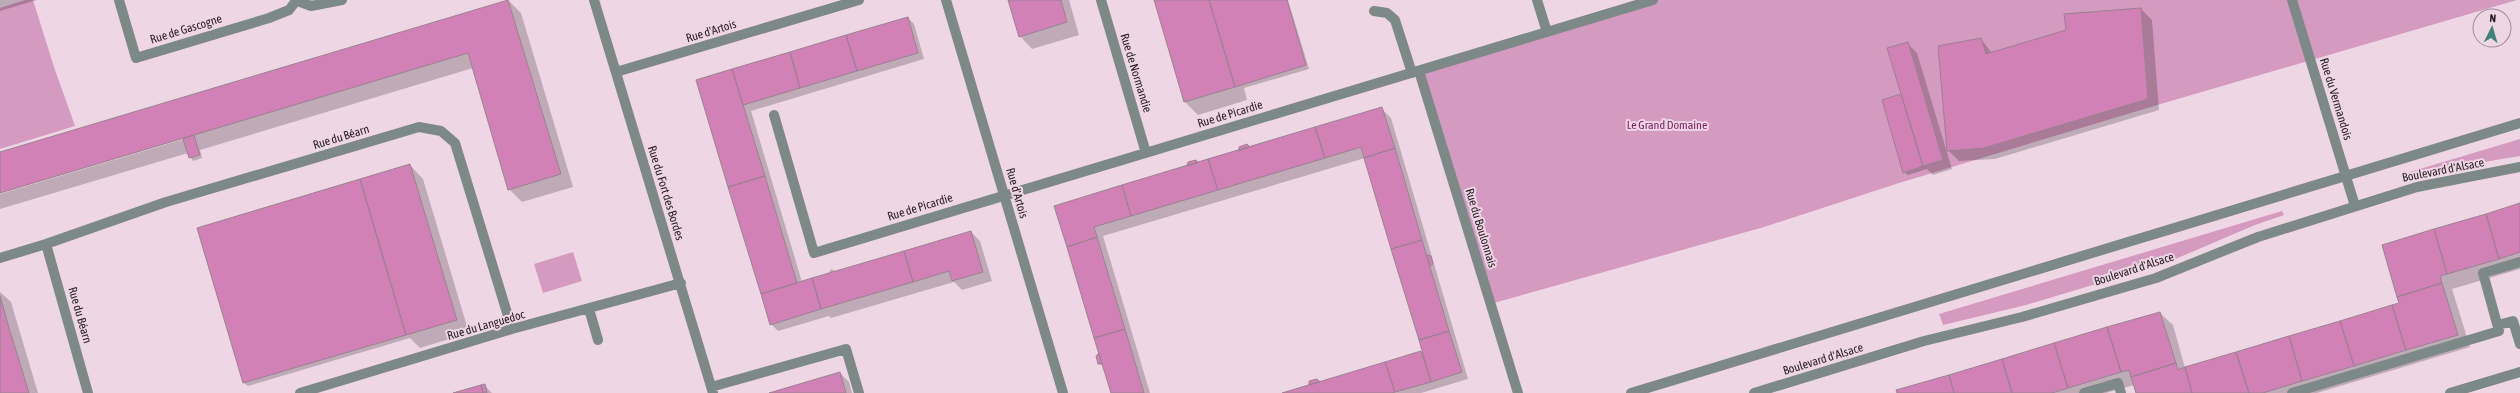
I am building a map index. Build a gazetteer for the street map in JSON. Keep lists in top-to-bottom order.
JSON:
{
  "streets": {
    "street": [
      "Rue de Gascogne",
      "Rue d'Artois",
      "Rue de Normandie",
      "Rue du Vermandois",
      "Rue de Picardie",
      "Rue du Béarn",
      "Boulevard d'Alsace",
      "Rue du Fort des Bordes",
      "Rue du Boulonnais",
      "Rue du Languedoc"
    ]
  },
  "crossings": [
    ["Rue d'Artois", "Rue de Picardie"],
    ["Rue d'Artois", "Rue du Fort des Bordes"],
    ["Rue de Normandie", "Rue de Picardie"],
    ["Rue du Vermandois", "Boulevard d'Alsace"],
    ["Rue de Picardie", "Rue du Boulonnais"],
    ["Rue du Béarn", "Rue du Languedoc"],
    ["Rue du Fort des Bordes", "Rue du Languedoc"]
  ],
  "parks": ["Le Grand Domaine"],
  "north": "top"
}
